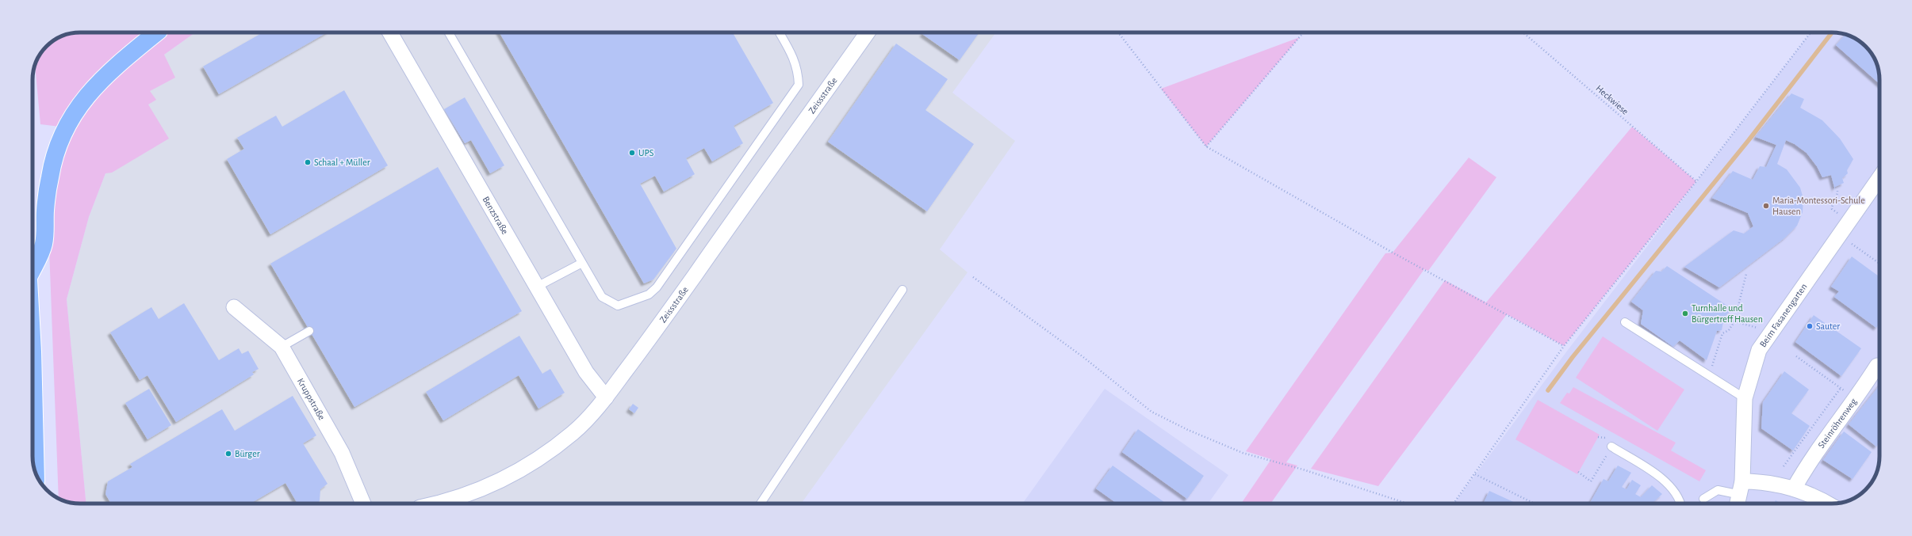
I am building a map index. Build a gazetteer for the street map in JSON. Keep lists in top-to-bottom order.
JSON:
{
  "streets": {
    "street": [
      "Zeissstraße",
      "Benzstraße",
      "Beim Fasanengarten",
      "Kruppstraße",
      "Steinröhrenweg"
    ],
    "path": ["Heckwiese"]
  },
  "crossings": [
    ["Zeissstraße", "Benzstraße"]
  ],
  "places": [
    "UPS",
    "Schaal + Müller",
    "Maria-Montessori-Schule Hausen",
    "Turnhalle und Bürgertreff Hausen",
    "Sauter",
    "Bürger"
  ]
}
